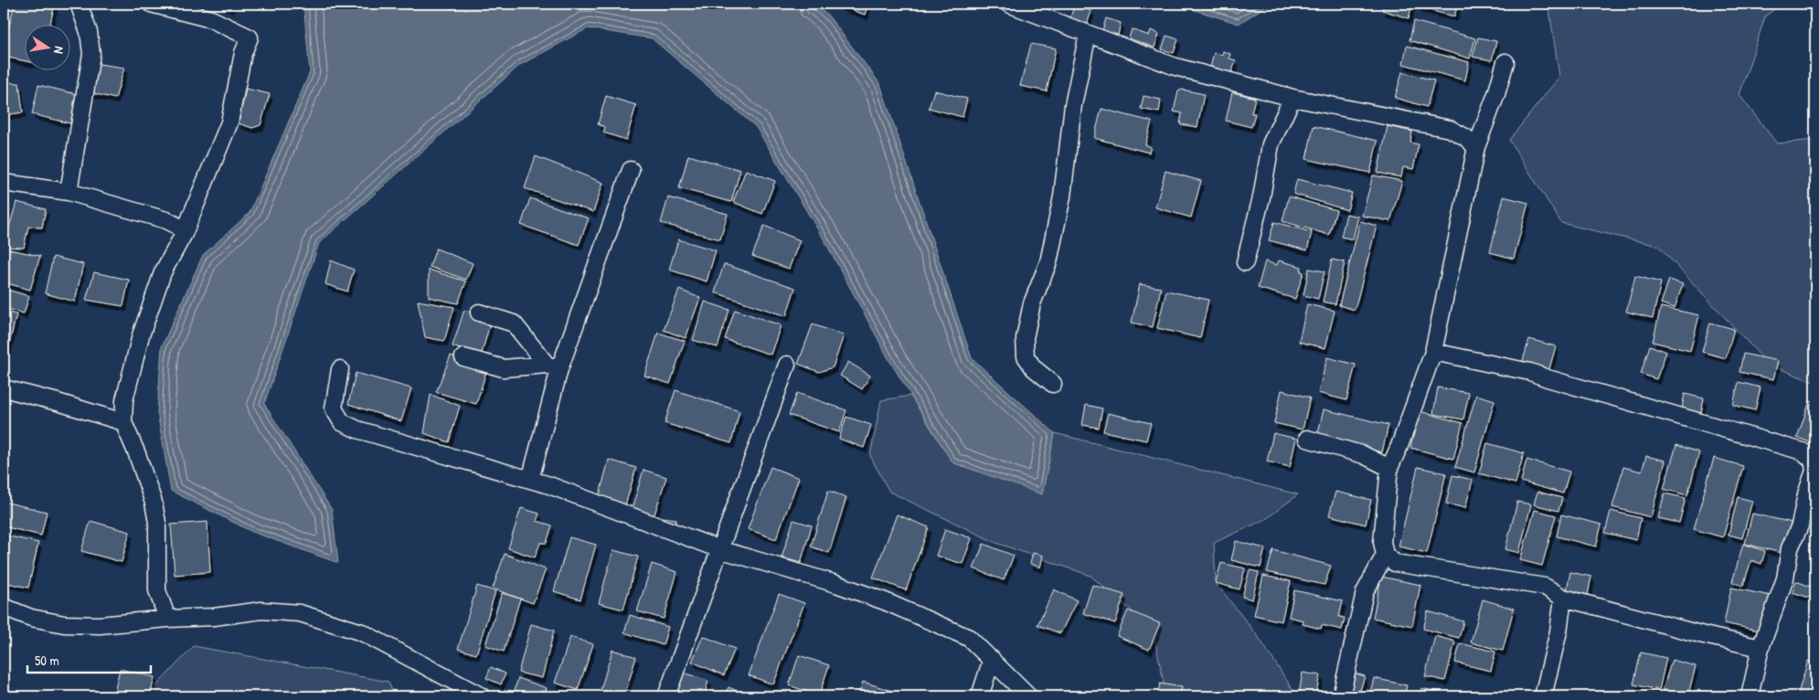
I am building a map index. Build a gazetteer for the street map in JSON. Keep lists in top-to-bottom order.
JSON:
{
  "scale_bar": "50 m",
  "north": "right"
}
